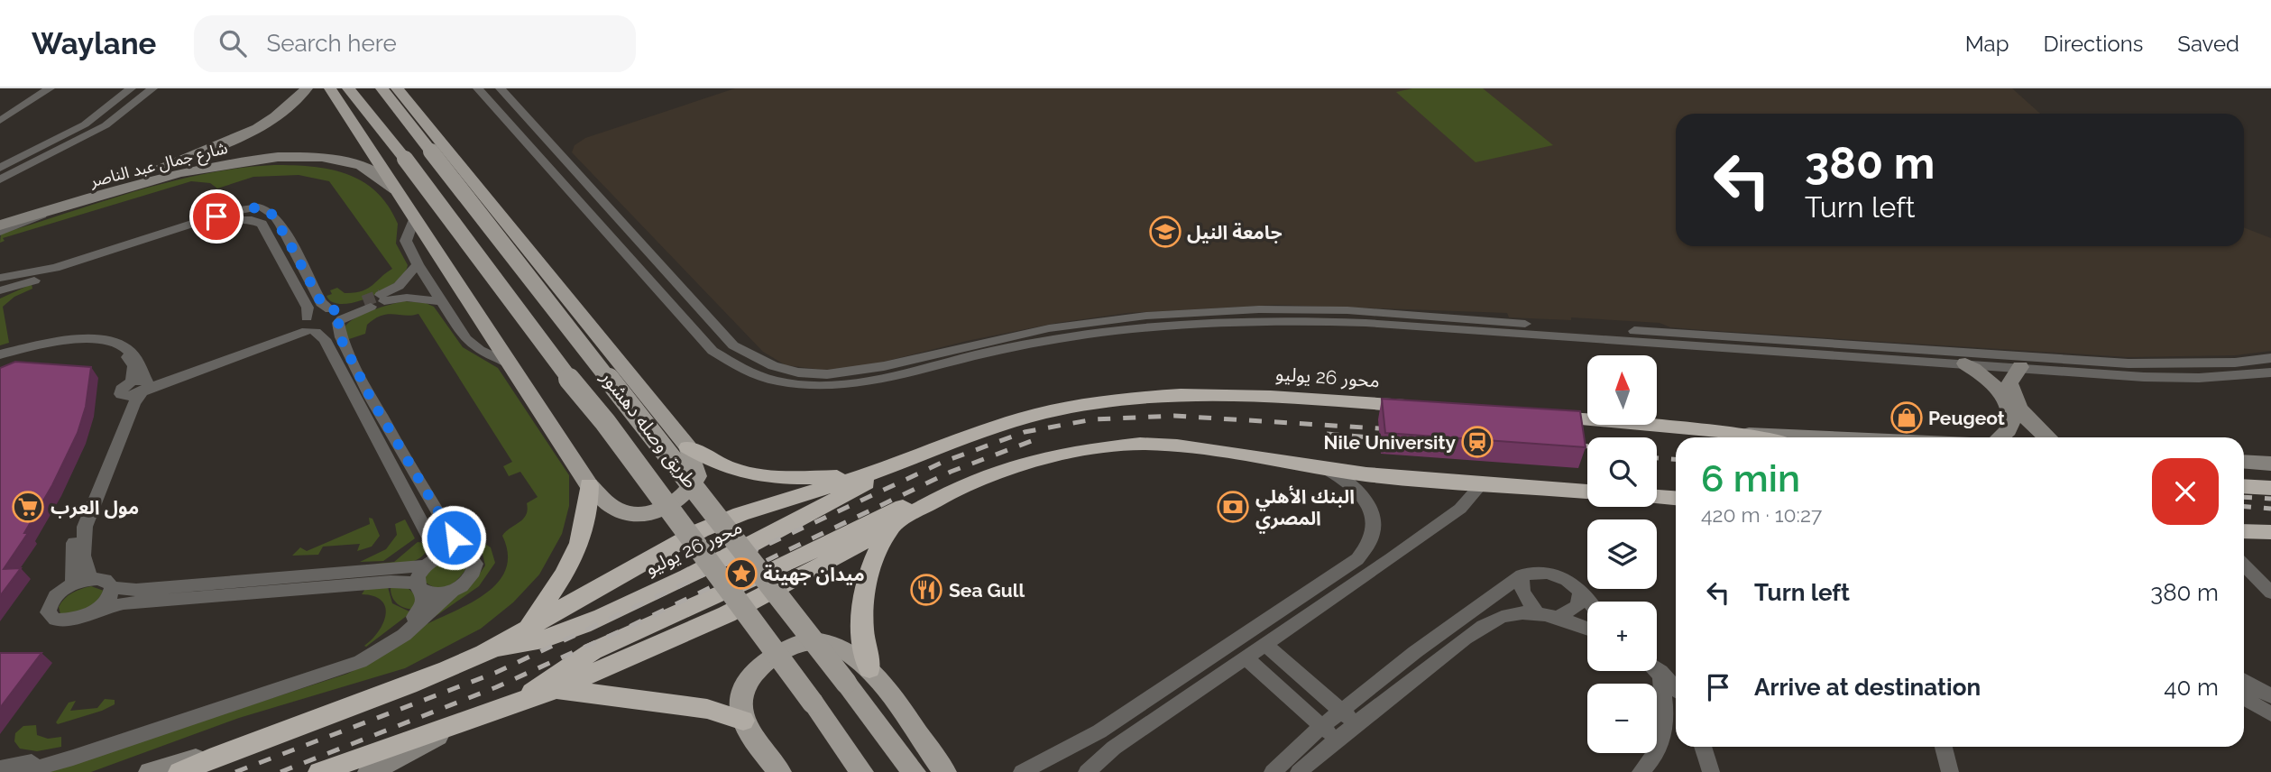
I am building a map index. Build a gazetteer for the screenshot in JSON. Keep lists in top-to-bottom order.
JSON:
{
  "streets": {
    "highway": ["محور 26 يوليو"],
    "main road": ["شارع جمال عبد الناصر", "طريق وصله دهشور"]
  },
  "places": {
    "school or university": ["جامعة النيل"],
    "shop": ["Peugeot"],
    "station": ["Nile University"],
    "supermarket": ["مول العرب"],
    "bank": ["البنك الأهلي المصري"],
    "place": ["ميدان جهينة"],
    "restaurant": ["Sea Gull"]
  },
  "north": "top",
  "page": {
    "header": "Waylane",
    "search": "Search here",
    "nav": ["Map", "Directions", "Saved"],
    "turn": ["380 m", "Turn left"],
    "map_buttons": ["+", "−"],
    "heading": ["6 min", "420 m · 10:27"],
    "list": [
      {
        "name": "Turn left",
        "value": "380 m"
      },
      {
        "name": "Arrive at destination",
        "value": "40 m"
      }
    ]
  }
}
